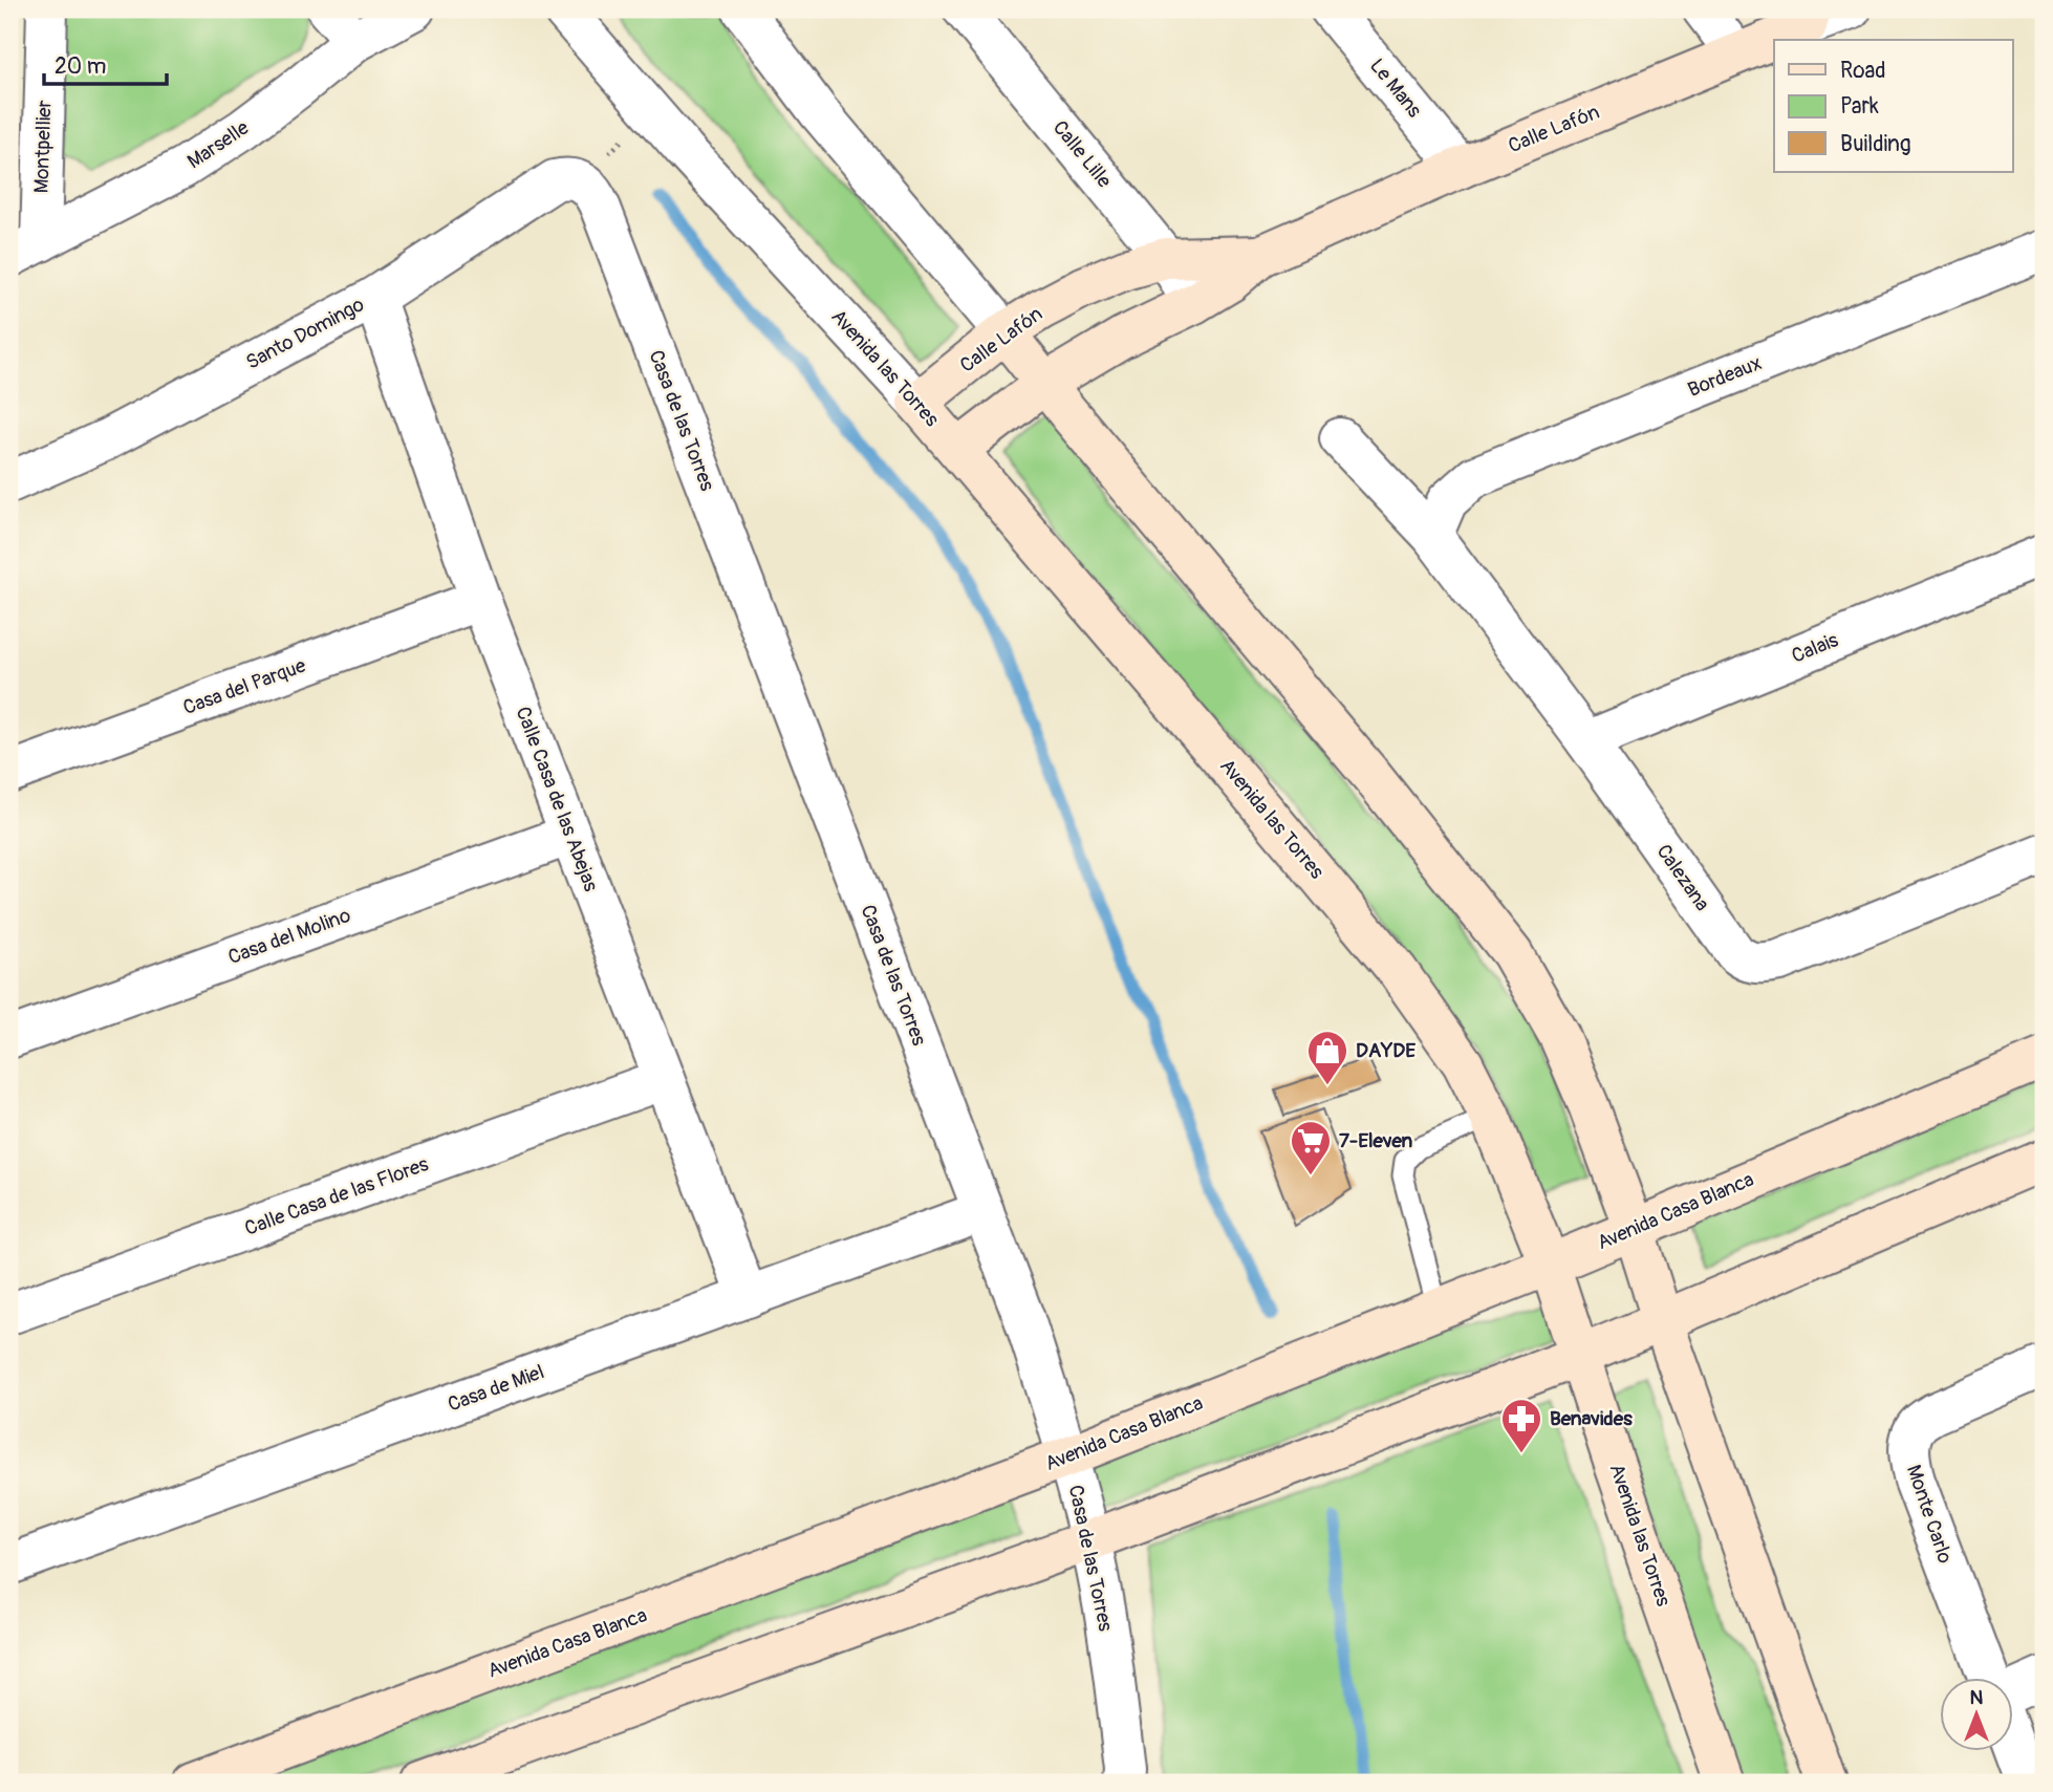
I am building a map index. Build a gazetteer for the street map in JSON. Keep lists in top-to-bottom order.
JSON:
{
  "streets": {
    "street": [
      "Le Mans",
      "Calle Lafón",
      "Marselle",
      "Montpellier",
      "Calle Lille",
      "Santo Domingo",
      "Avenida las Torres",
      "Bordeaux",
      "Casa de las Torres",
      "Calais",
      "Casa del Parque",
      "Calle Casa de las Abejas",
      "Calezana",
      "Casa del Molino",
      "Calle Casa de las Flores",
      "Avenida Casa Blanca",
      "Casa de Miel",
      "Monte Carlo"
    ]
  },
  "crossings": [
    ["Le Mans", "Calle Lafón"],
    ["Calle Lafón", "Calle Lille"],
    ["Calle Lafón", "Avenida las Torres"],
    ["Marselle", "Montpellier"],
    ["Santo Domingo", "Casa de las Torres"],
    ["Santo Domingo", "Calle Casa de las Abejas"],
    ["Avenida las Torres", "Avenida Casa Blanca"],
    ["Bordeaux", "Calezana"],
    ["Casa de las Torres", "Avenida Casa Blanca"],
    ["Casa de las Torres", "Casa de Miel"],
    ["Calais", "Calezana"],
    ["Casa del Parque", "Calle Casa de las Abejas"],
    ["Calle Casa de las Abejas", "Casa del Molino"],
    ["Calle Casa de las Abejas", "Calle Casa de las Flores"],
    ["Calle Casa de las Abejas", "Casa de Miel"]
  ],
  "places": {
    "shop": ["DAYDE"],
    "supermarket": ["7-Eleven"],
    "pharmacy": ["Benavides"]
  },
  "legend": ["Road", "Park", "Building"],
  "scale_bar": "20 m",
  "north": "top"
}
